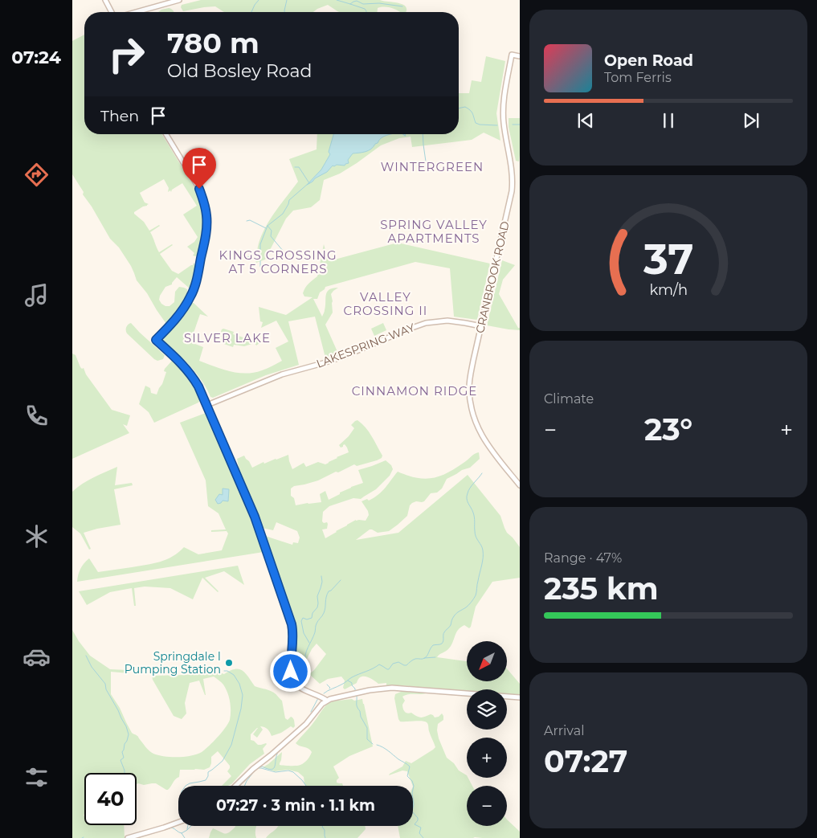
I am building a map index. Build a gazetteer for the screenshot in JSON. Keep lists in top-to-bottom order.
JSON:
{
  "streets": {
    "street": ["CRANBROOK ROAD", "LAKESPRING WAY"]
  },
  "crossings": [
    ["CRANBROOK ROAD", "LAKESPRING WAY"]
  ],
  "districts": [
    "WINTERGREEN",
    "SPRING VALLEY APARTMENTS",
    "KINGS CROSSING AT 5 CORNERS",
    "VALLEY CROSSING II",
    "SILVER LAKE",
    "CINNAMON RIDGE"
  ],
  "places": ["Springdale I Pumping Station"],
  "north": "bottom left",
  "page": {
    "tabs": "07:24",
    "turn": ["780 m", "Old Bosley Road"],
    "song": ["Open Road", "Tom Ferris"],
    "then": "Then",
    "tile": [
      "Climate",
      ["Range · 47%", "235 km"],
      ["Arrival", "07:27"]
    ],
    "heat": ["−", "23°", "+"],
    "map_buttons": ["+", "−"],
    "limit": "40",
    "trip": "07:27 · 3 min · 1.1 km",
    "gauge": ["37", "km/h"]
  }
}
